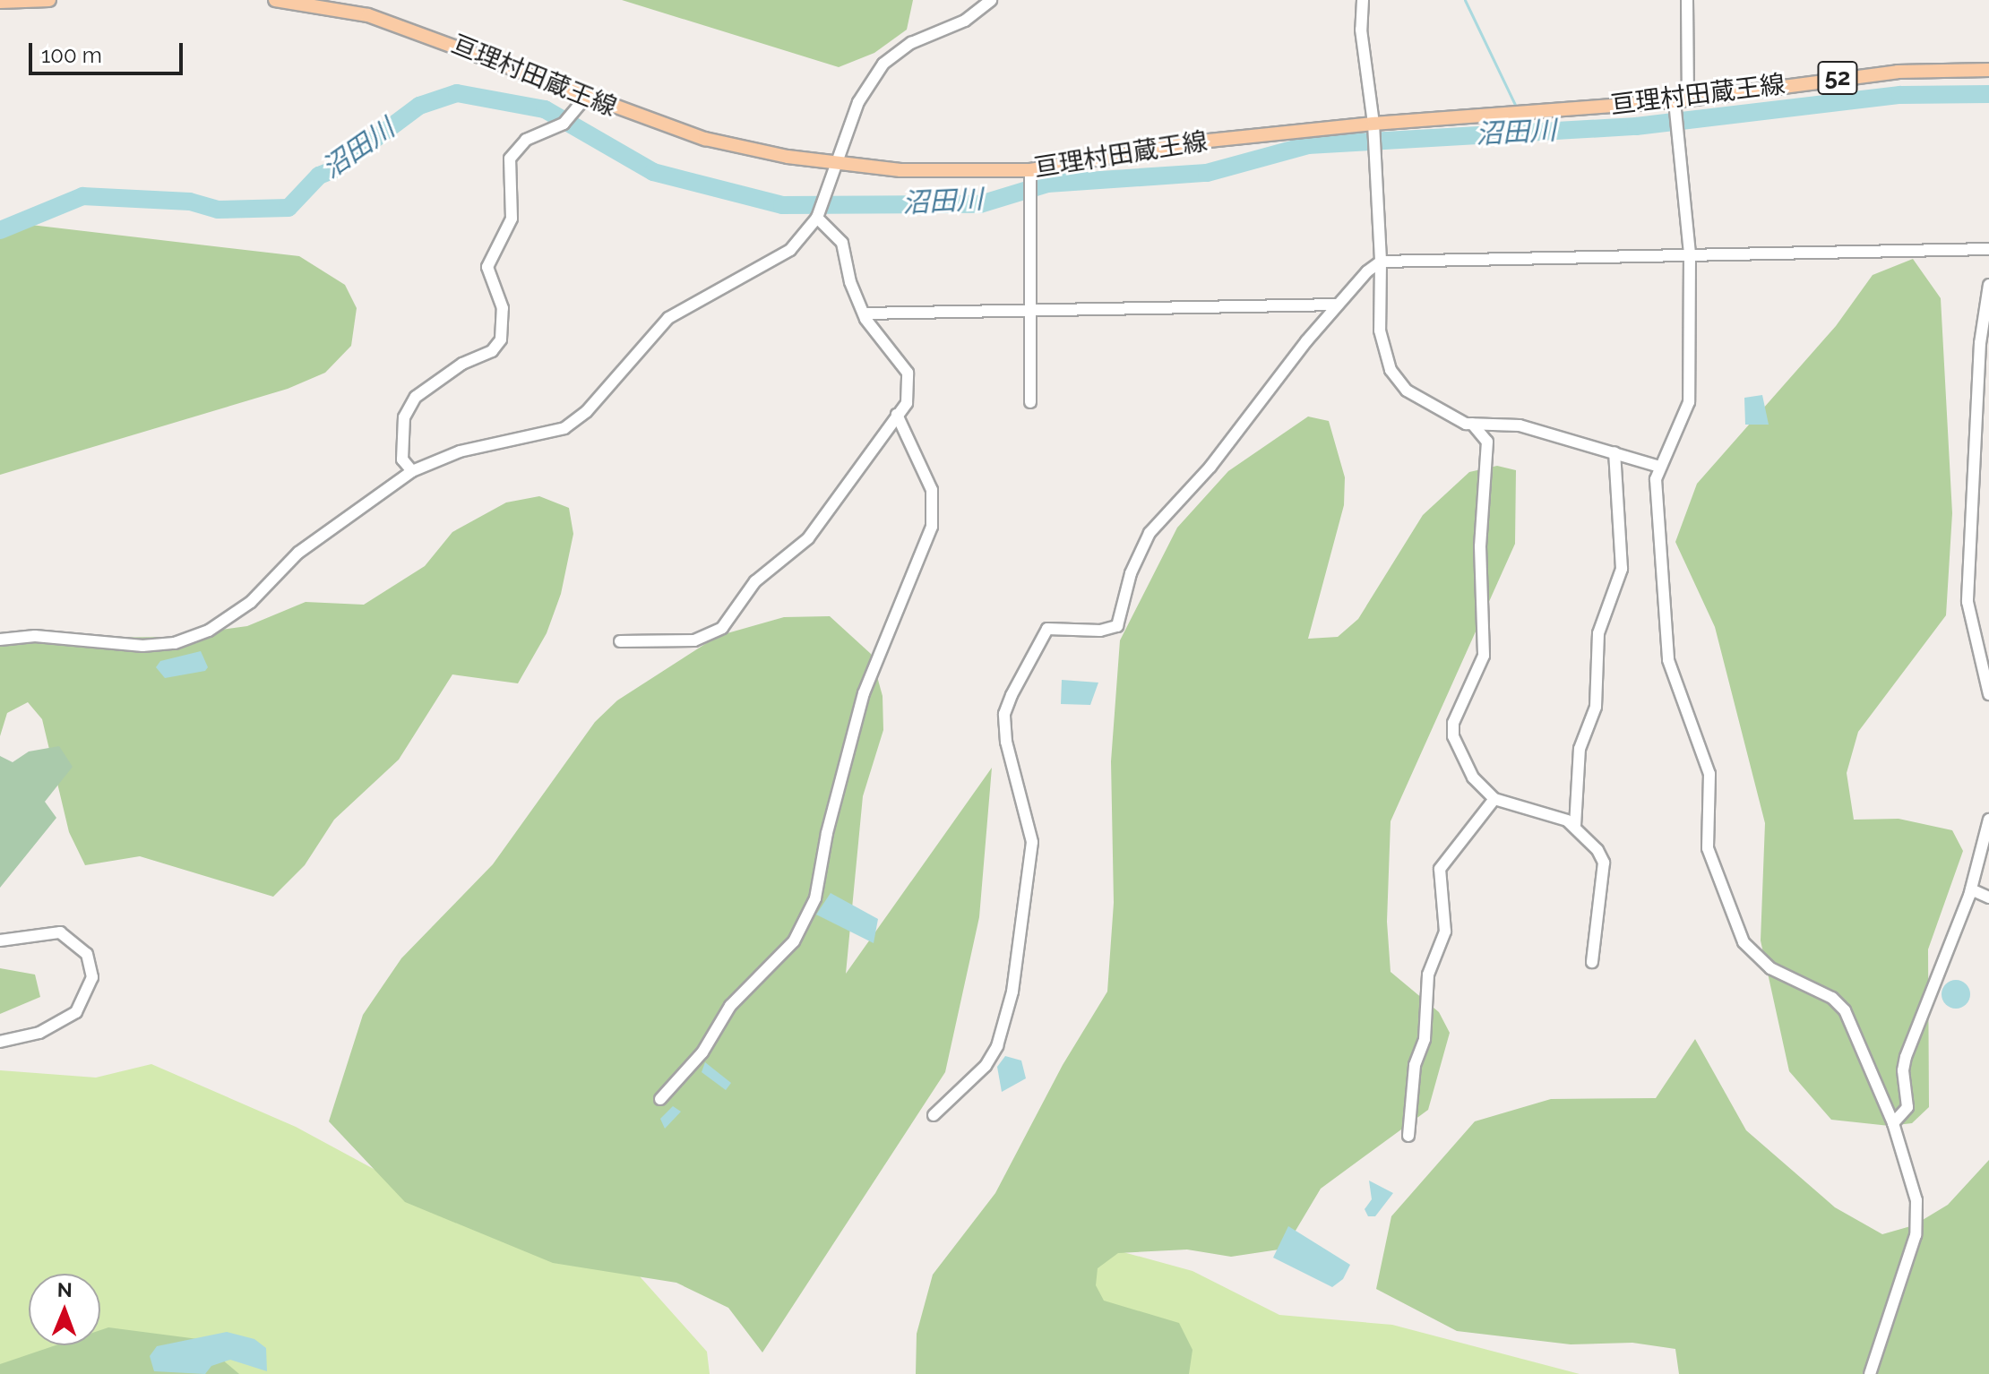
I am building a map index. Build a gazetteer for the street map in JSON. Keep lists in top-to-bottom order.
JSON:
{
  "streets": {
    "main road": ["亘理村田蔵王線", "52"]
  },
  "water": ["沼田川"],
  "scale_bar": "100 m",
  "north": "top"
}
